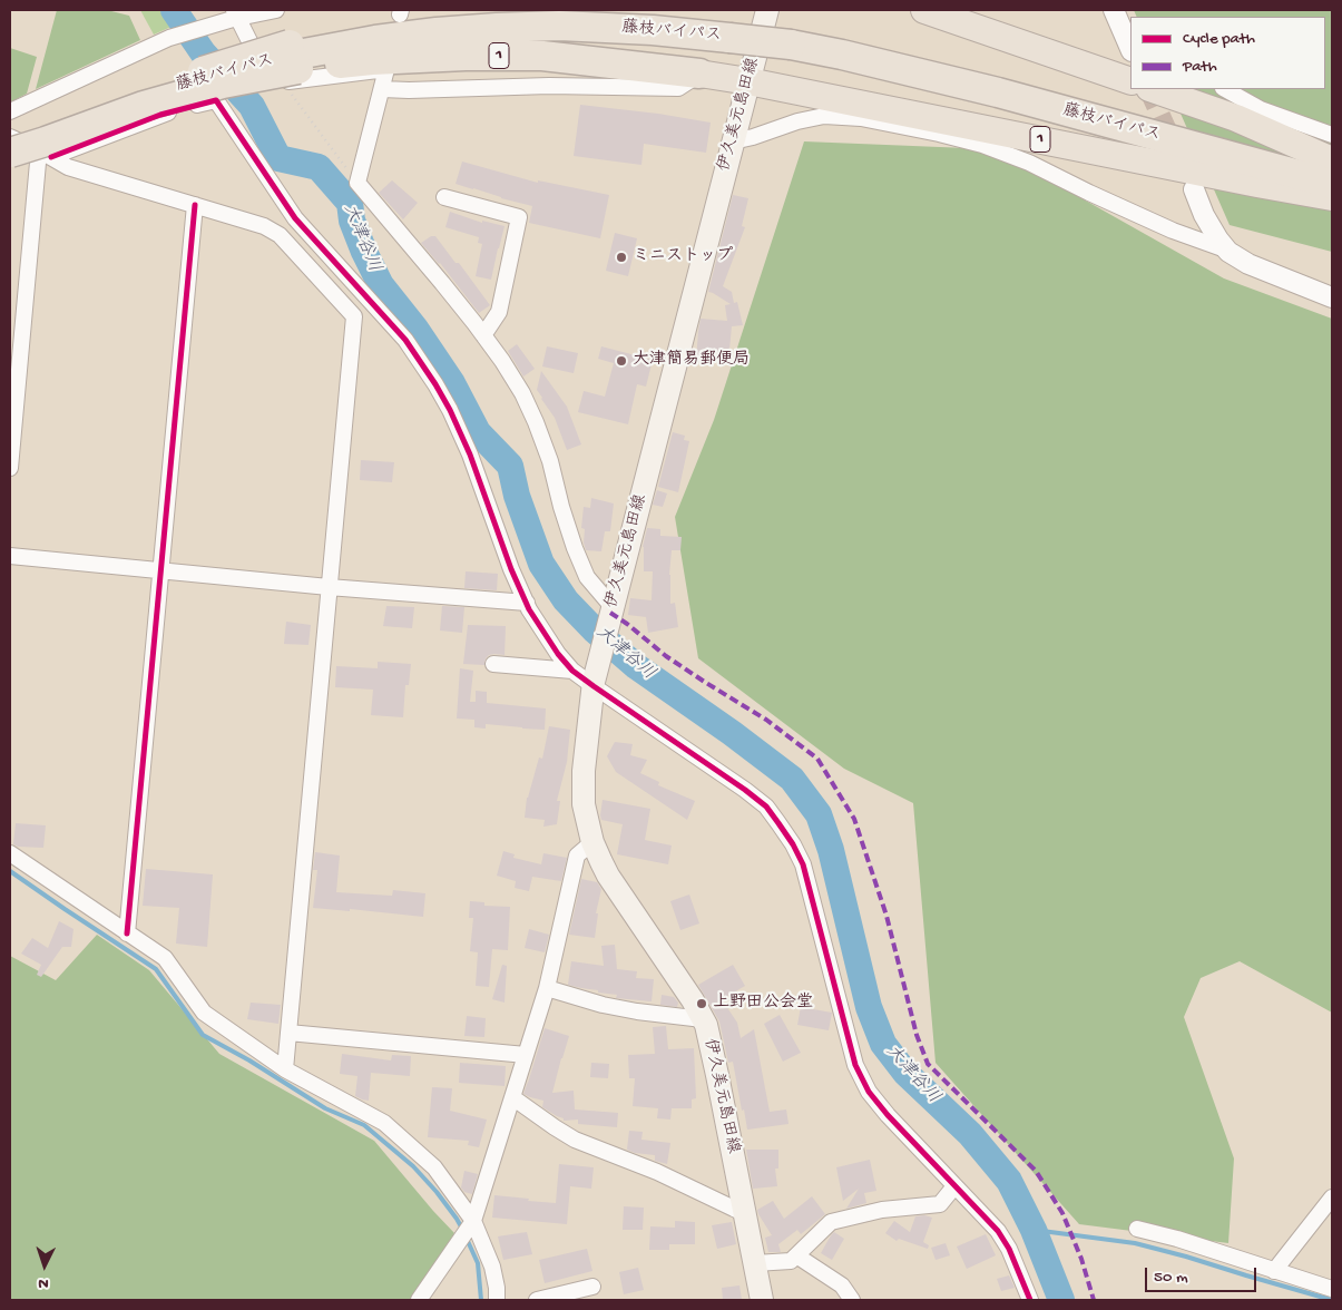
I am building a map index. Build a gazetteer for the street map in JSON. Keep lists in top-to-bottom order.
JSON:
{
  "streets": {
    "highway": ["藤枝バイパス", "1"],
    "main road": ["伊久美元島田線"]
  },
  "crossings": [
    ["藤枝バイパス", "1"],
    ["1", "伊久美元島田線"]
  ],
  "water": ["大津谷川"],
  "places": ["ミニストップ", "大津簡易郵便局", "上野田公会堂"],
  "legend": ["Cycle path", "Path"],
  "scale_bar": "50 m",
  "north": "bottom"
}
